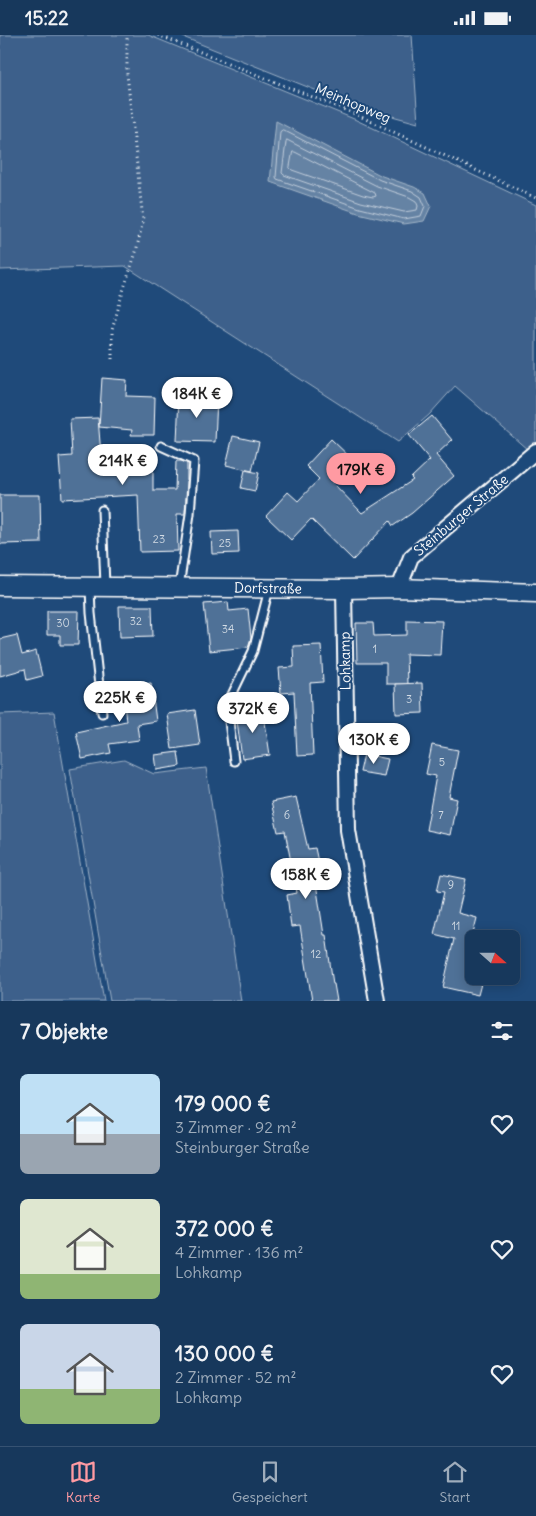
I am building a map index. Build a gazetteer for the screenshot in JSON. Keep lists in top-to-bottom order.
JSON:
{
  "streets": {
    "street": ["Steinburger Straße", "Dorfstraße", "Lohkamp"],
    "path": ["Meinhopweg"]
  },
  "crossings": [
    ["Steinburger Straße", "Dorfstraße"],
    ["Dorfstraße", "Lohkamp"]
  ],
  "house_numbers": [
    "23",
    "25",
    "32",
    "30",
    "34",
    "1",
    "3",
    "5",
    "6",
    "7",
    "9",
    "11",
    "12"
  ],
  "north": "right",
  "page": {
    "status": "15:22",
    "price": [
      "184K €",
      "214K €",
      "179K €",
      "225K €",
      "372K €",
      "130K €",
      "158K €"
    ],
    "heading": "7 Objekte",
    "list": [
      {
        "name": "179 000 €",
        "note": "3 Zimmer · 92 m² · Steinburger Straße"
      },
      {
        "name": "372 000 €",
        "note": "4 Zimmer · 136 m² · Lohkamp"
      },
      {
        "name": "130 000 €",
        "note": "2 Zimmer · 52 m² · Lohkamp"
      }
    ],
    "tabs": ["Karte", "Gespeichert", "Start"]
  }
}
